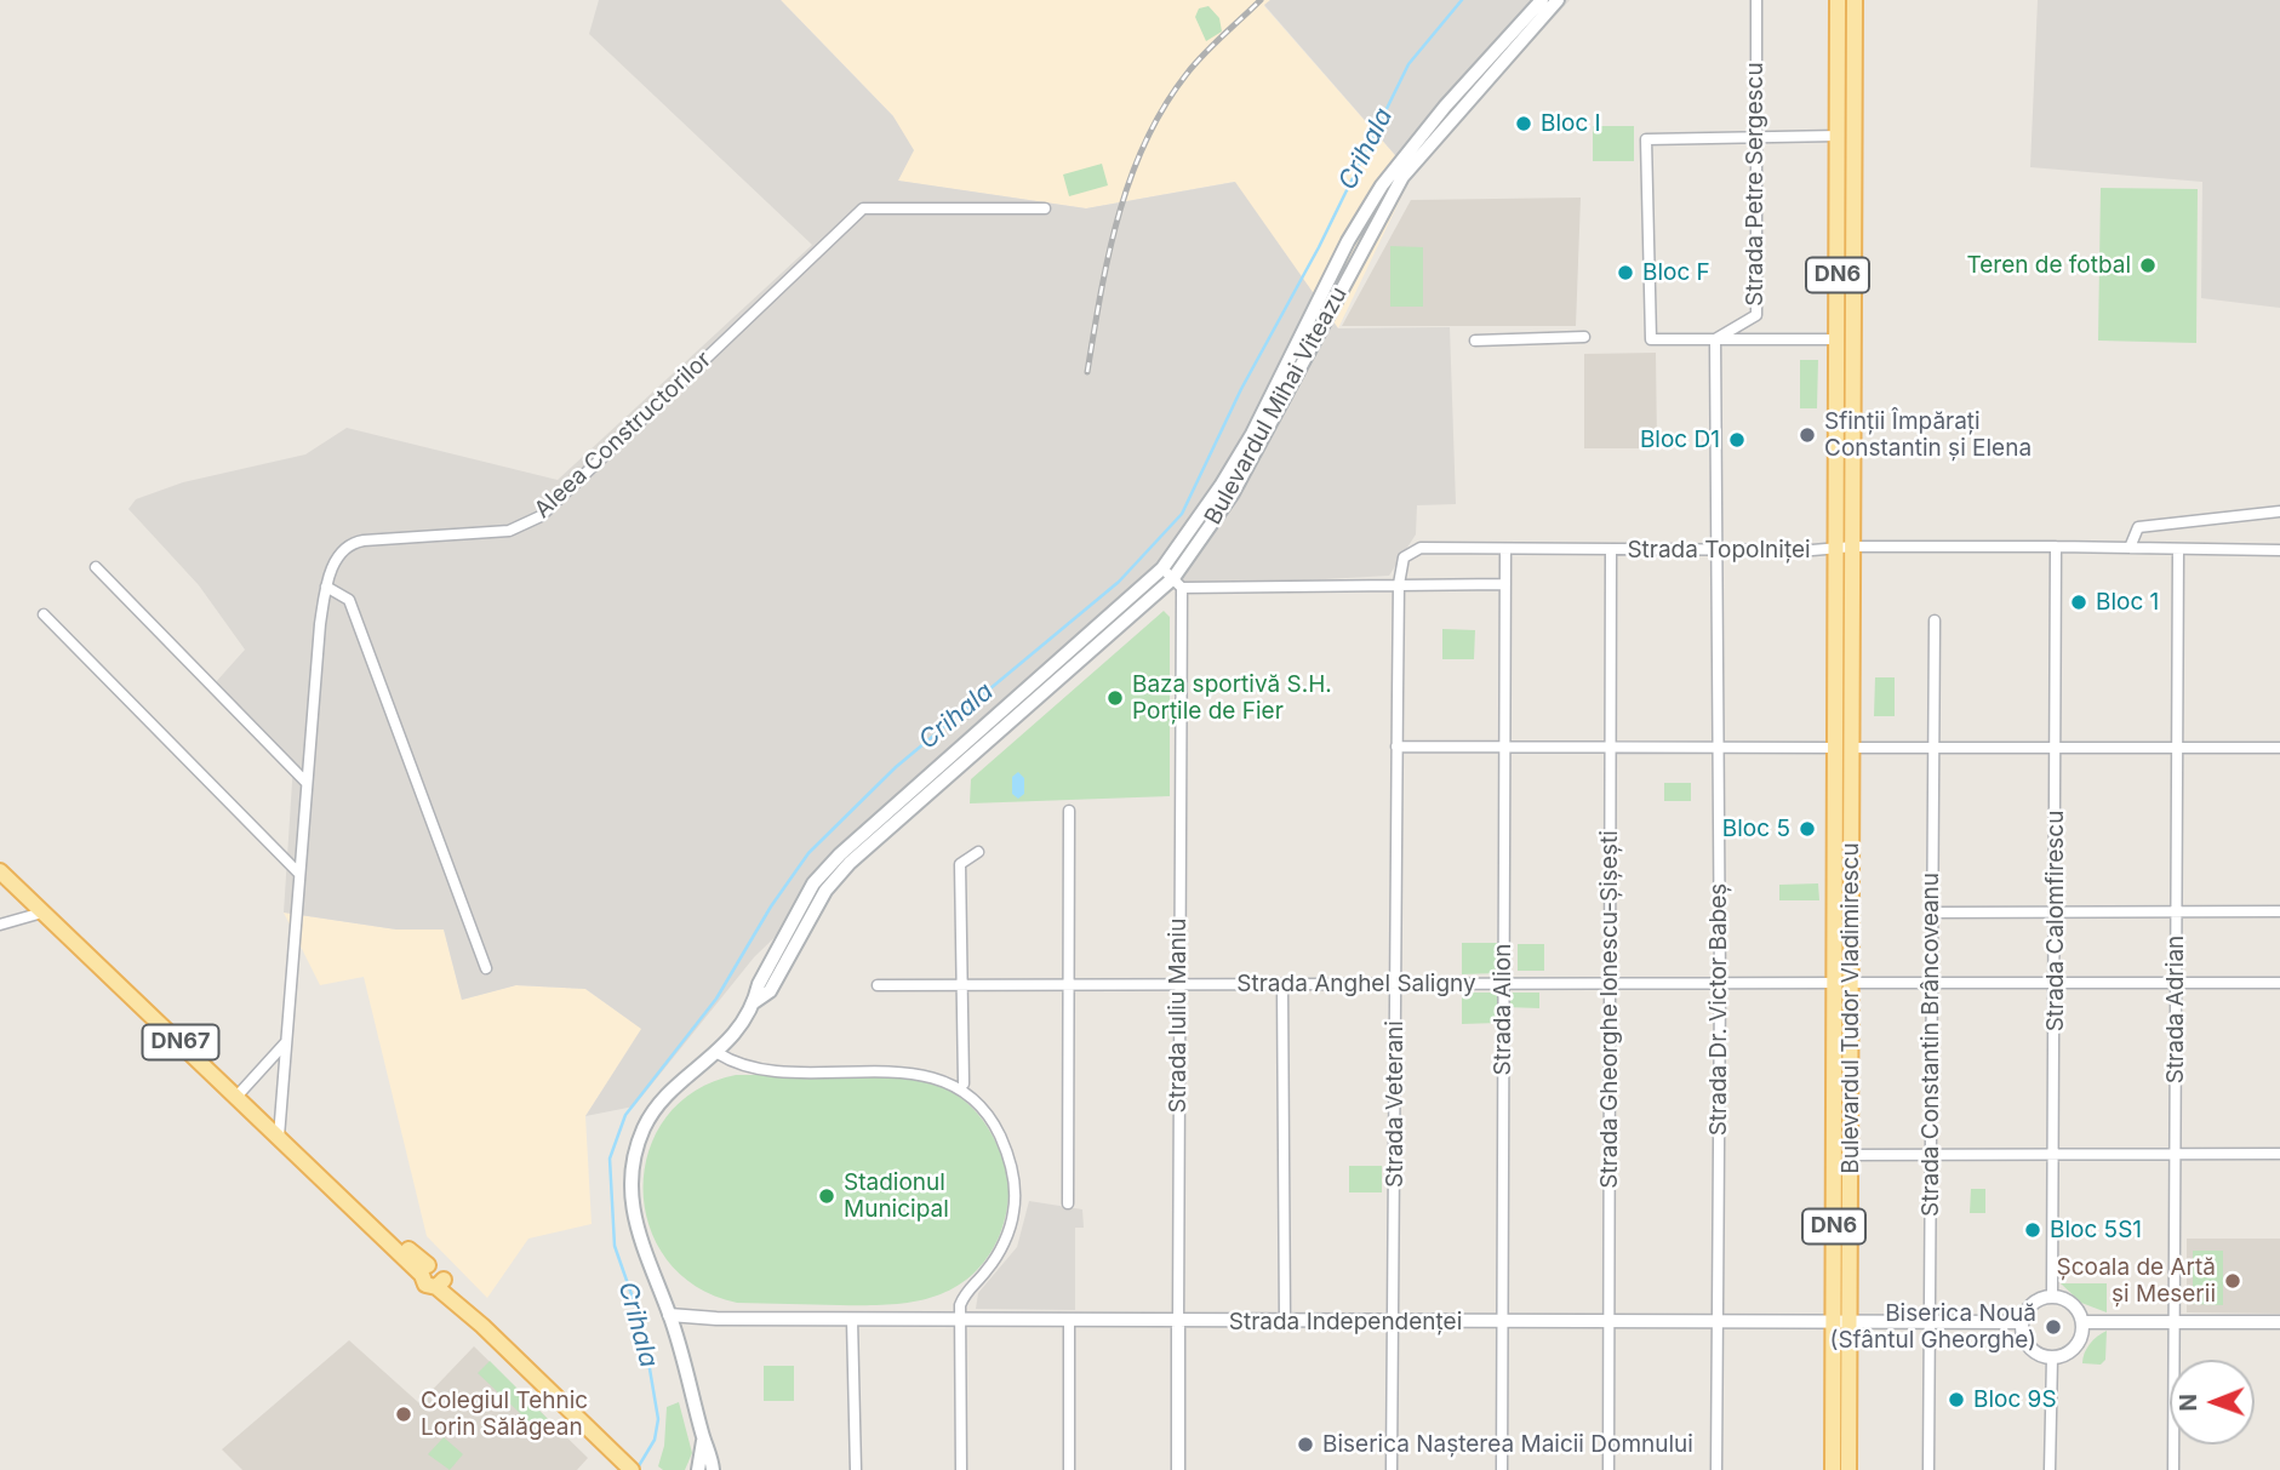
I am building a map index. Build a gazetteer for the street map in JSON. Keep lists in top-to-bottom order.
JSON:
{
  "streets": {
    "main road": [
      "DN6",
      "Bulevardul Mihai Viteazu",
      "Bulevardul Tudor Vladimirescu",
      "DN67"
    ],
    "street": [
      "Strada Petre Sergescu",
      "Aleea Constructorilor",
      "Strada Topolniței",
      "Strada Calomfirescu",
      "Strada Anghel Saligny",
      "Strada Alion",
      "Strada Gheorghe Ionescu-Șișești",
      "Strada Dr. Victor Babeș",
      "Strada Adrian",
      "Strada Iuliu Maniu",
      "Strada Constantin Brâncoveanu",
      "Strada Veterani",
      "Strada Independenței"
    ]
  },
  "crossings": [
    ["DN6", "Strada Topolniței"],
    ["DN6", "Bulevardul Tudor Vladimirescu"],
    ["Bulevardul Mihai Viteazu", "Strada Iuliu Maniu"],
    ["Bulevardul Mihai Viteazu", "Strada Independenței"],
    ["Aleea Constructorilor", "DN67"],
    ["Strada Topolniței", "Strada Calomfirescu"],
    ["Strada Topolniței", "Bulevardul Tudor Vladimirescu"],
    ["Strada Topolniței", "Strada Alion"],
    ["Strada Topolniței", "Strada Gheorghe Ionescu-Șișești"],
    ["Strada Topolniței", "Strada Dr. Victor Babeș"],
    ["Strada Topolniței", "Strada Adrian"],
    ["Strada Topolniței", "Strada Veterani"],
    ["Strada Calomfirescu", "Strada Anghel Saligny"],
    ["Strada Calomfirescu", "Strada Independenței"],
    ["Strada Anghel Saligny", "Bulevardul Tudor Vladimirescu"],
    ["Strada Anghel Saligny", "Strada Alion"],
    ["Strada Anghel Saligny", "Strada Gheorghe Ionescu-Șișești"],
    ["Strada Anghel Saligny", "Strada Dr. Victor Babeș"],
    ["Strada Anghel Saligny", "Strada Adrian"],
    ["Strada Anghel Saligny", "Strada Iuliu Maniu"],
    ["Strada Anghel Saligny", "Strada Constantin Brâncoveanu"],
    ["Strada Anghel Saligny", "Strada Veterani"],
    ["Bulevardul Tudor Vladimirescu", "Strada Independenței"],
    ["Strada Alion", "Strada Independenței"],
    ["Strada Gheorghe Ionescu-Șișești", "Strada Independenței"],
    ["Strada Dr. Victor Babeș", "Strada Independenței"],
    ["Strada Iuliu Maniu", "Strada Independenței"],
    ["Strada Constantin Brâncoveanu", "Strada Independenței"],
    ["Strada Veterani", "Strada Independenței"]
  ],
  "water": ["Crihala"],
  "places": [
    "Bloc I",
    "Teren de fotbal",
    "Bloc F",
    "Sfinții Împărați Constantin și Elena",
    "Bloc D1",
    "Bloc 1",
    "Baza sportivă S.H. Porțile de Fier",
    "Bloc 5",
    "Stadionul Municipal",
    "Bloc 5S1",
    "Școala de Artă și Meserii",
    "Biserica Nouă (Sfântul Gheorghe)",
    "Bloc 9S",
    "Colegiul Tehnic Lorin Sălăgean",
    "Biserica Nașterea Maicii Domnului"
  ],
  "north": "left"
}
